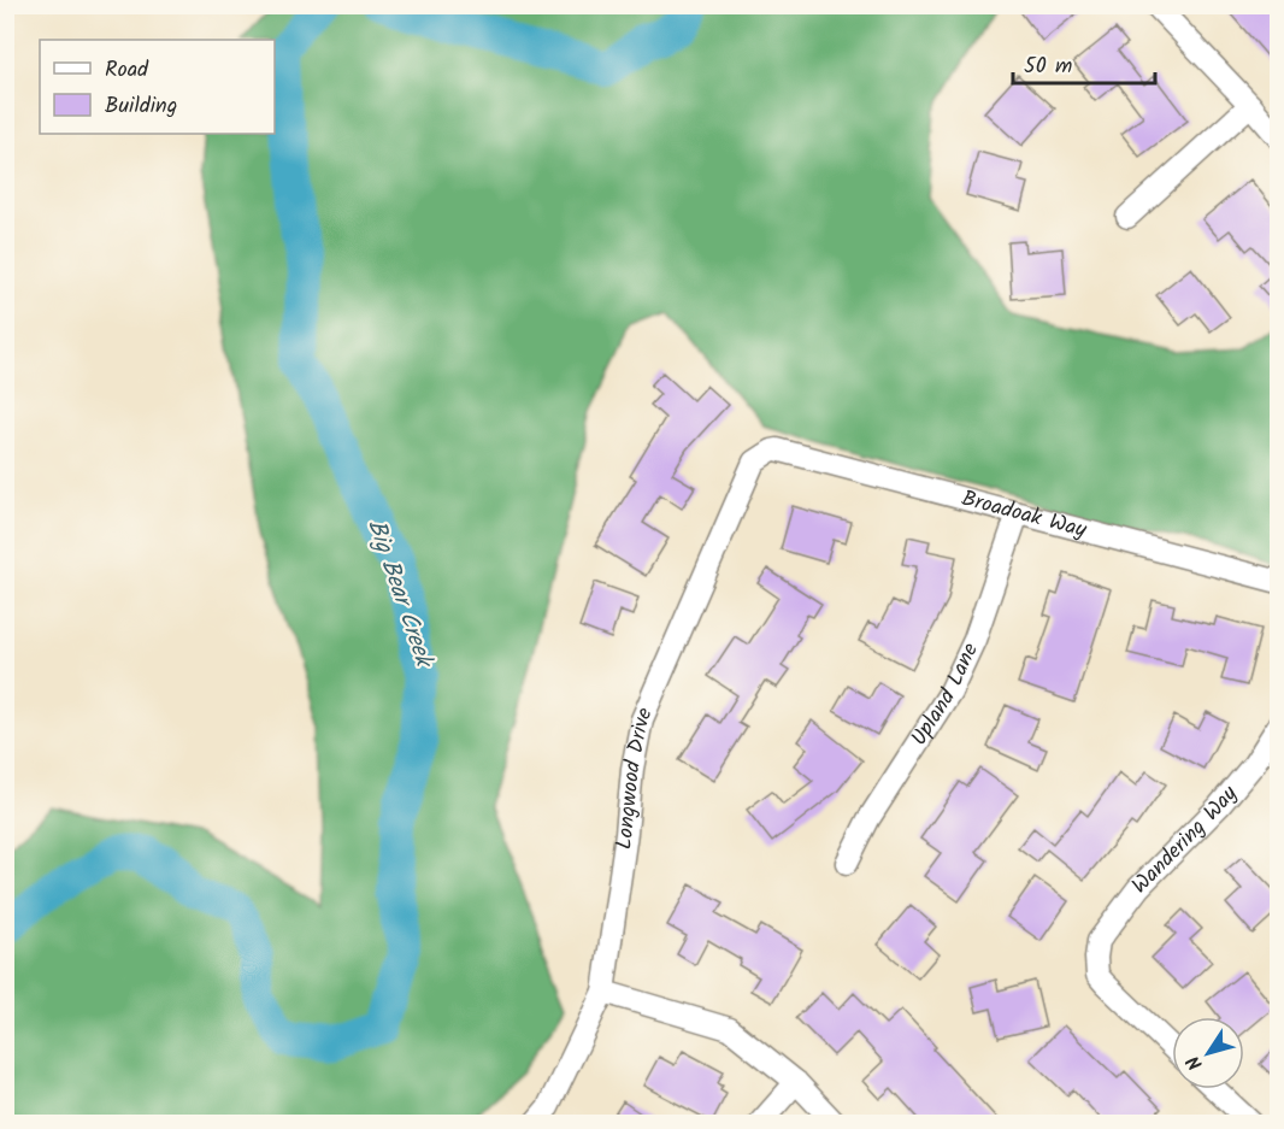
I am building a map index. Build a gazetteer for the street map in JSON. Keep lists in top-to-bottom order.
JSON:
{
  "streets": {
    "street": [
      "Broadoak Way",
      "Upland Lane",
      "Longwood Drive",
      "Wandering Way"
    ]
  },
  "crossings": [
    ["Broadoak Way", "Upland Lane"],
    ["Broadoak Way", "Longwood Drive"]
  ],
  "water": ["Big Bear Creek"],
  "legend": ["Road", "Building"],
  "scale_bar": "50 m",
  "north": "bottom left"
}
